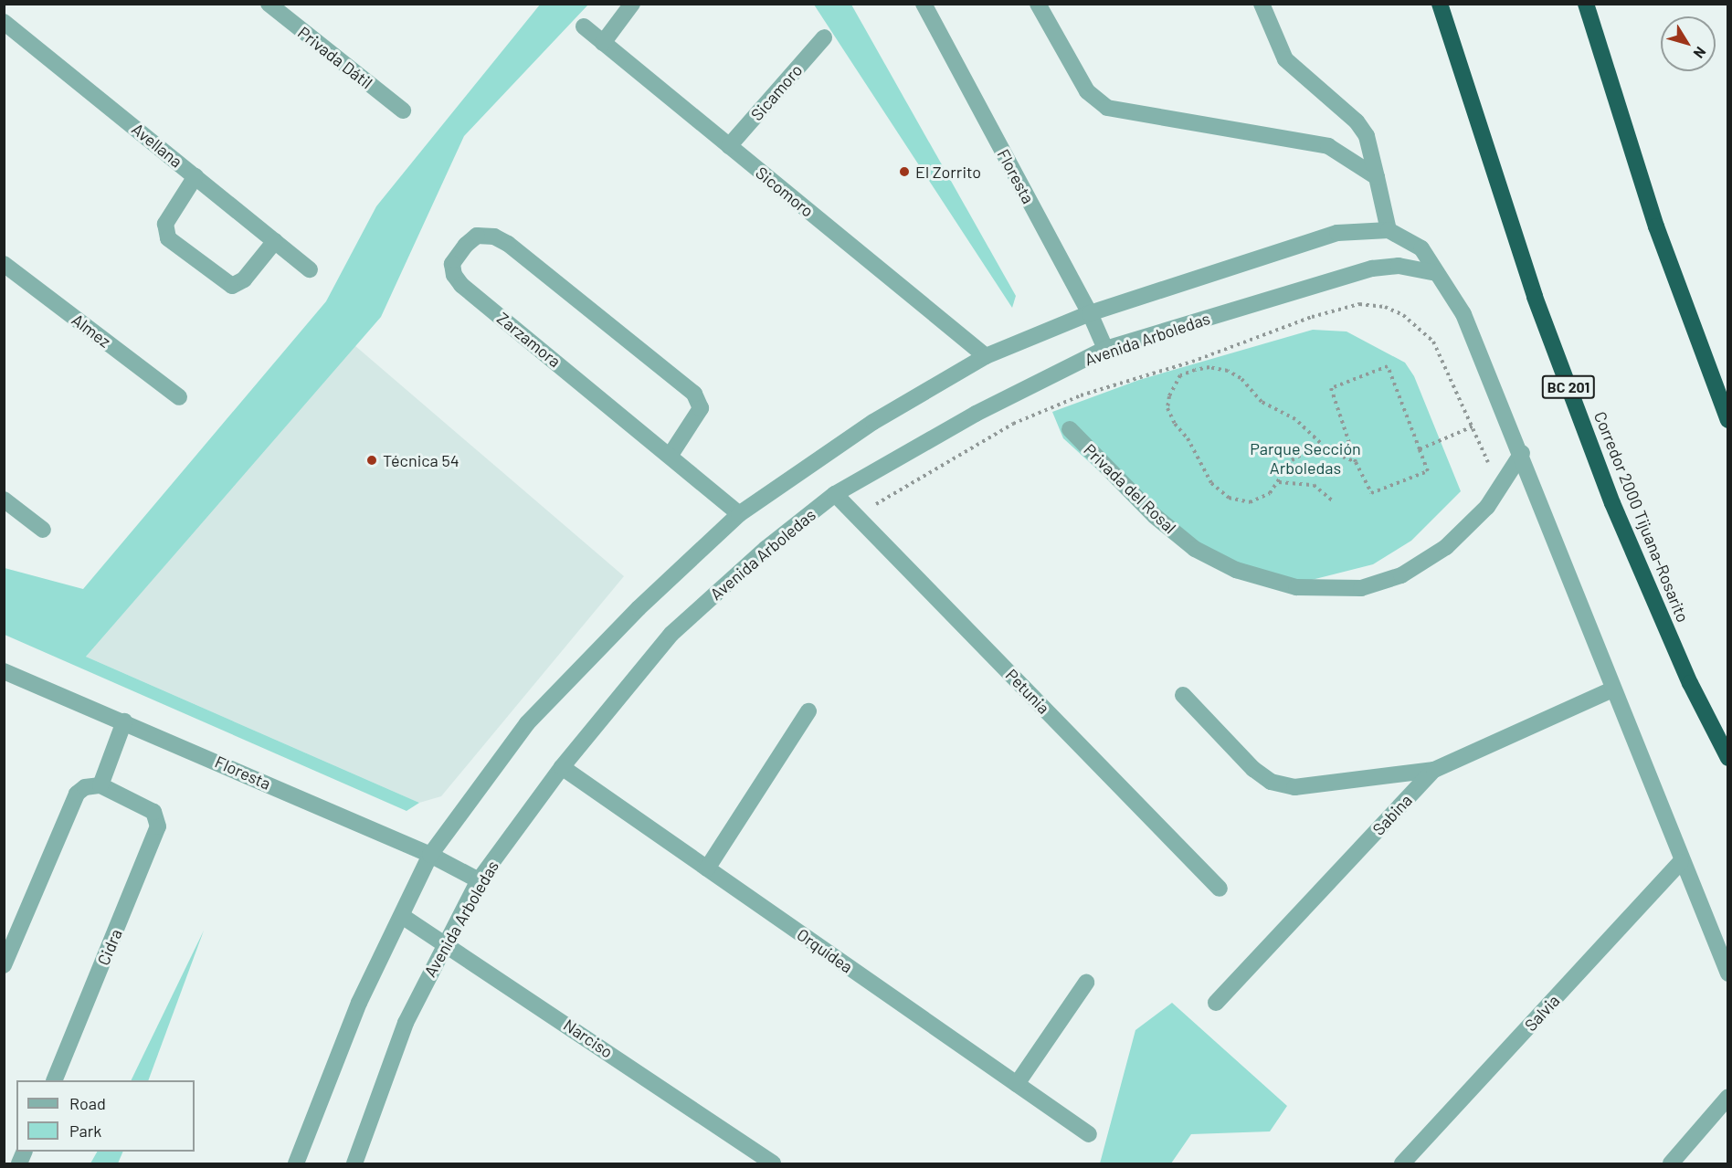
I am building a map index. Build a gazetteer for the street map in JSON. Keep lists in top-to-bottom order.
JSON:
{
  "streets": {
    "highway": ["BC 201", "Corredor 2000 Tijuana-Rosarito"],
    "street": [
      "Privada Dátil",
      "Sicamoro",
      "Avellana",
      "Floresta",
      "Sicomoro",
      "Almez",
      "Avenida Arboledas",
      "Zarzamora",
      "Privada del Rosal",
      "Petunia",
      "Sabina",
      "Cidra",
      "Orquídea",
      "Salvia",
      "Narciso"
    ]
  },
  "crossings": [
    ["Sicamoro", "Sicomoro"],
    ["Floresta", "Avenida Arboledas"],
    ["Avenida Arboledas", "Petunia"],
    ["Avenida Arboledas", "Orquídea"],
    ["Avenida Arboledas", "Narciso"]
  ],
  "parks": ["Parque Sección Arboledas"],
  "places": ["El Zorrito", "Técnica 54"],
  "legend": ["Road", "Park"],
  "north": "bottom right"
}
